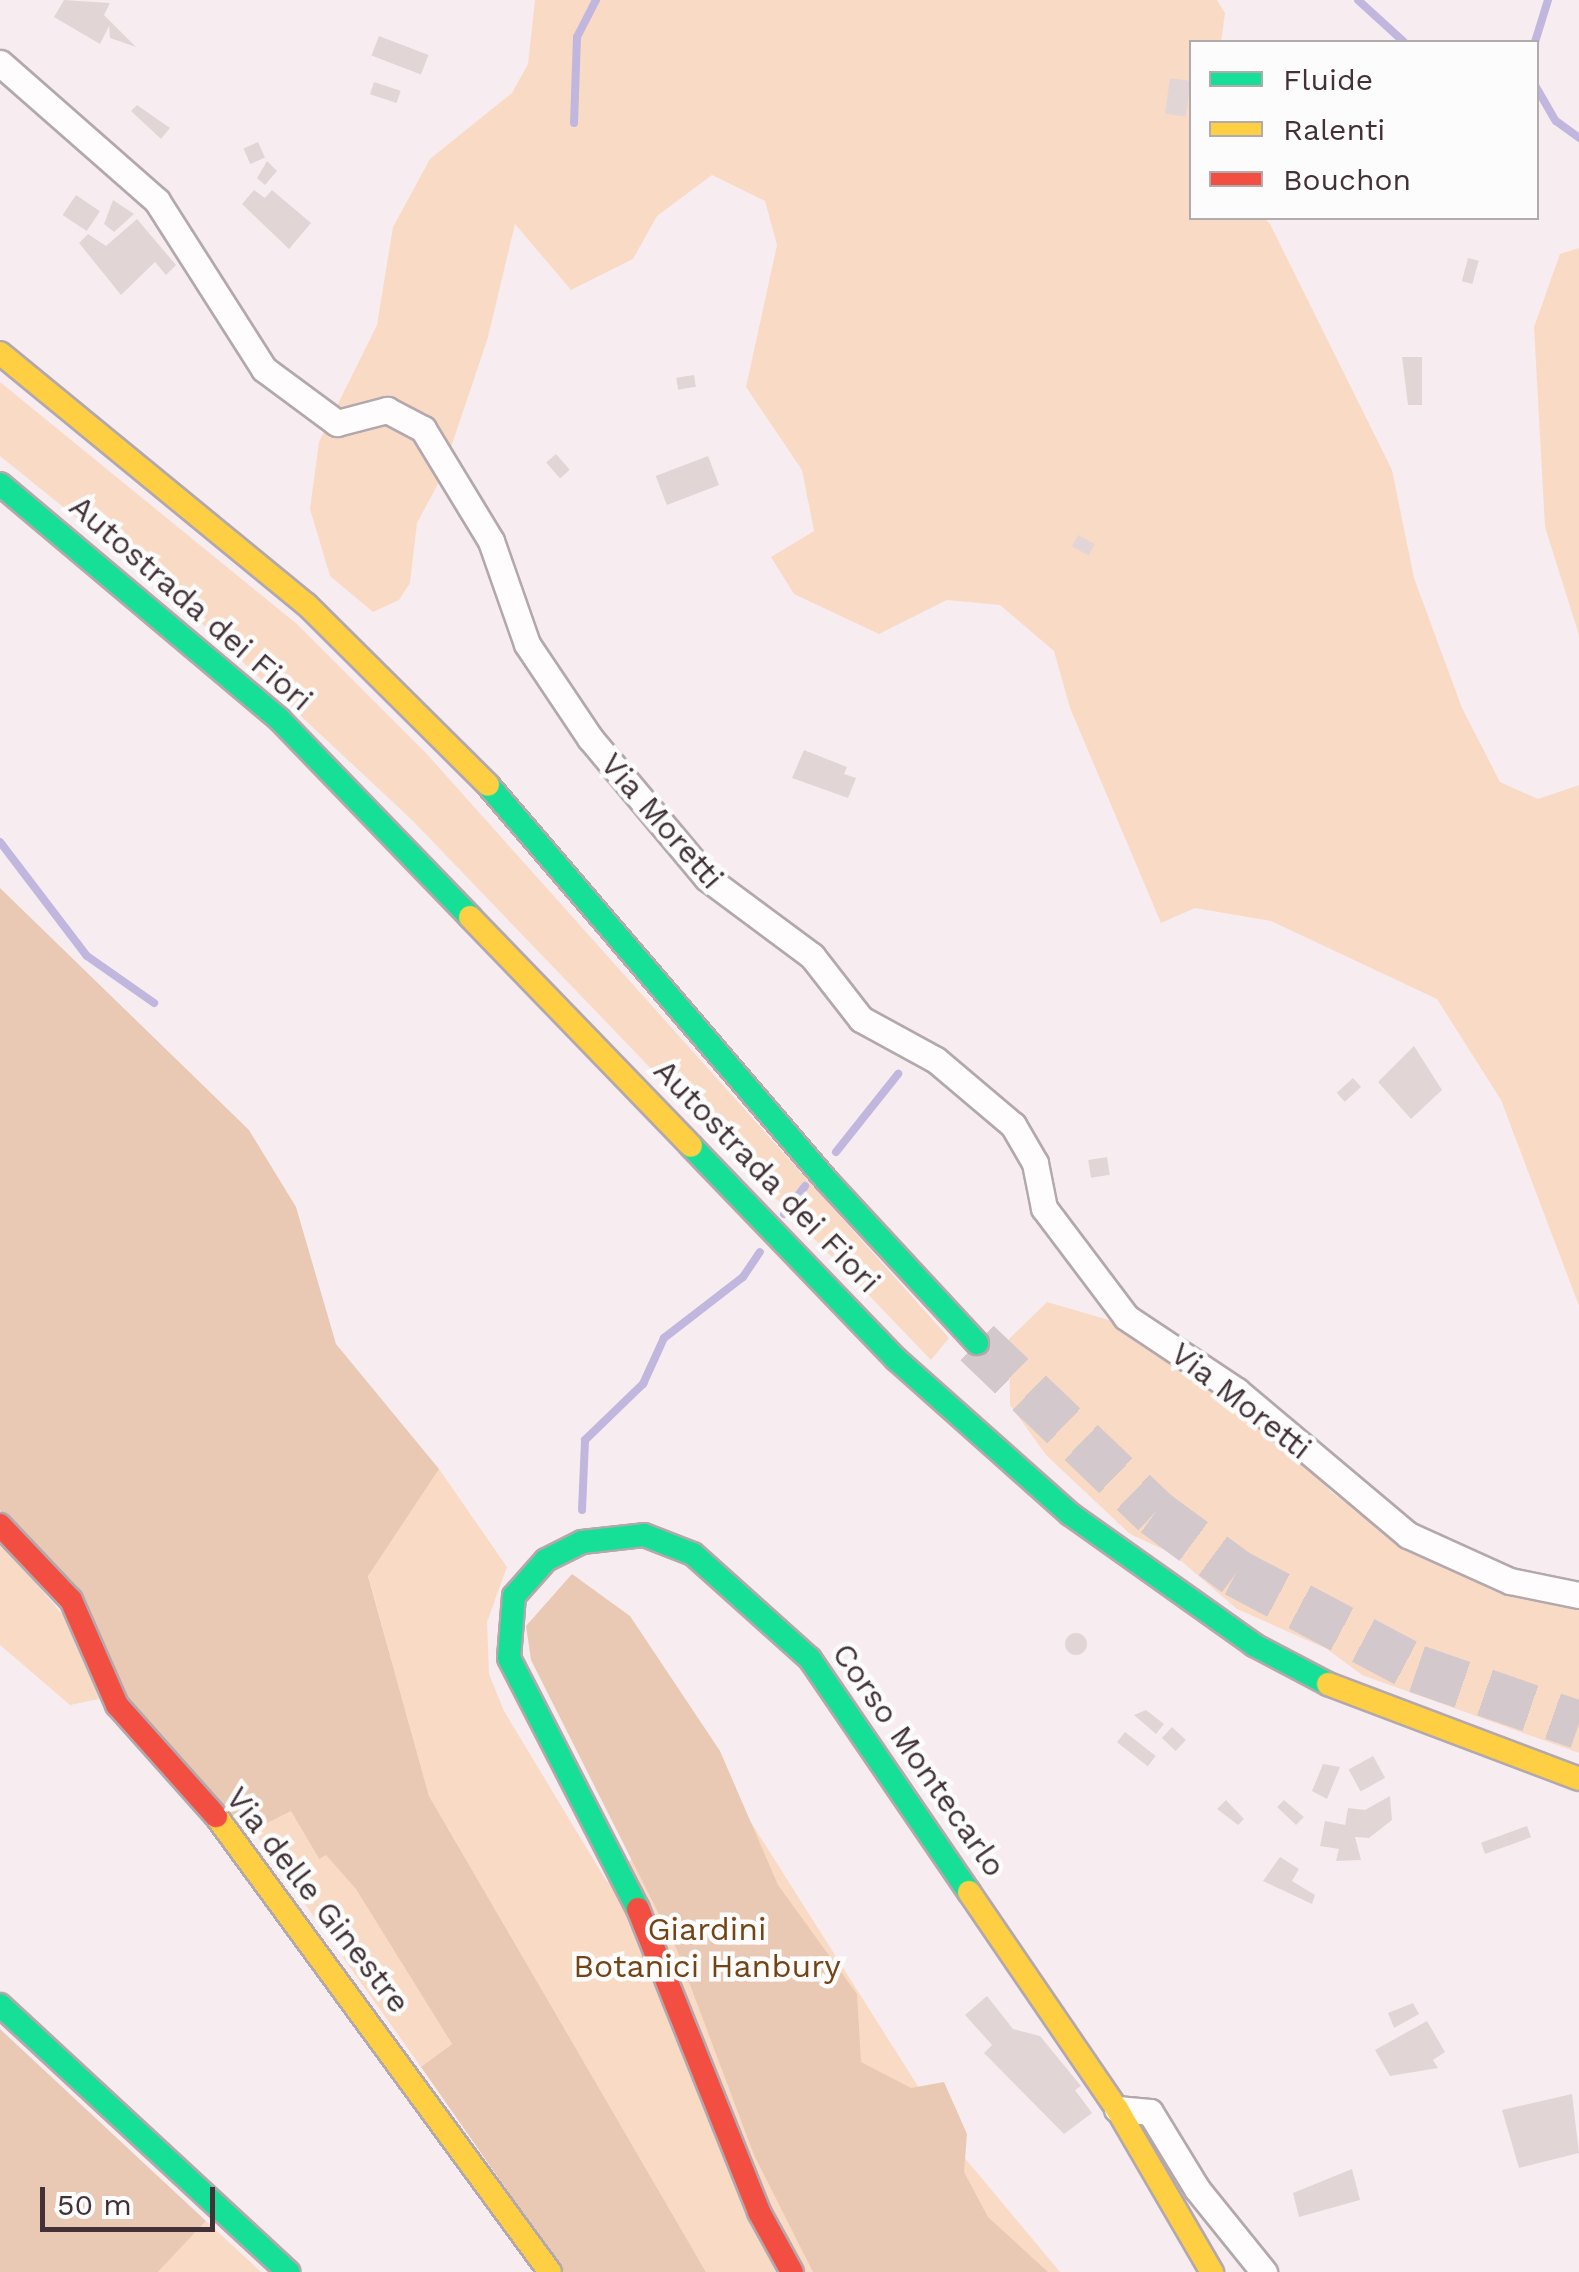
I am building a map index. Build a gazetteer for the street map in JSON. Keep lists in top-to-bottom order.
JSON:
{
  "streets": {
    "main road": ["Autostrada dei Fiori", "Corso Montecarlo", "Via delle Ginestre"],
    "street": ["Via Moretti"]
  },
  "parks": ["Giardini Botanici Hanbury"],
  "legend": ["Fluide", "Ralenti", "Bouchon"],
  "scale_bar": "50 m"
}
